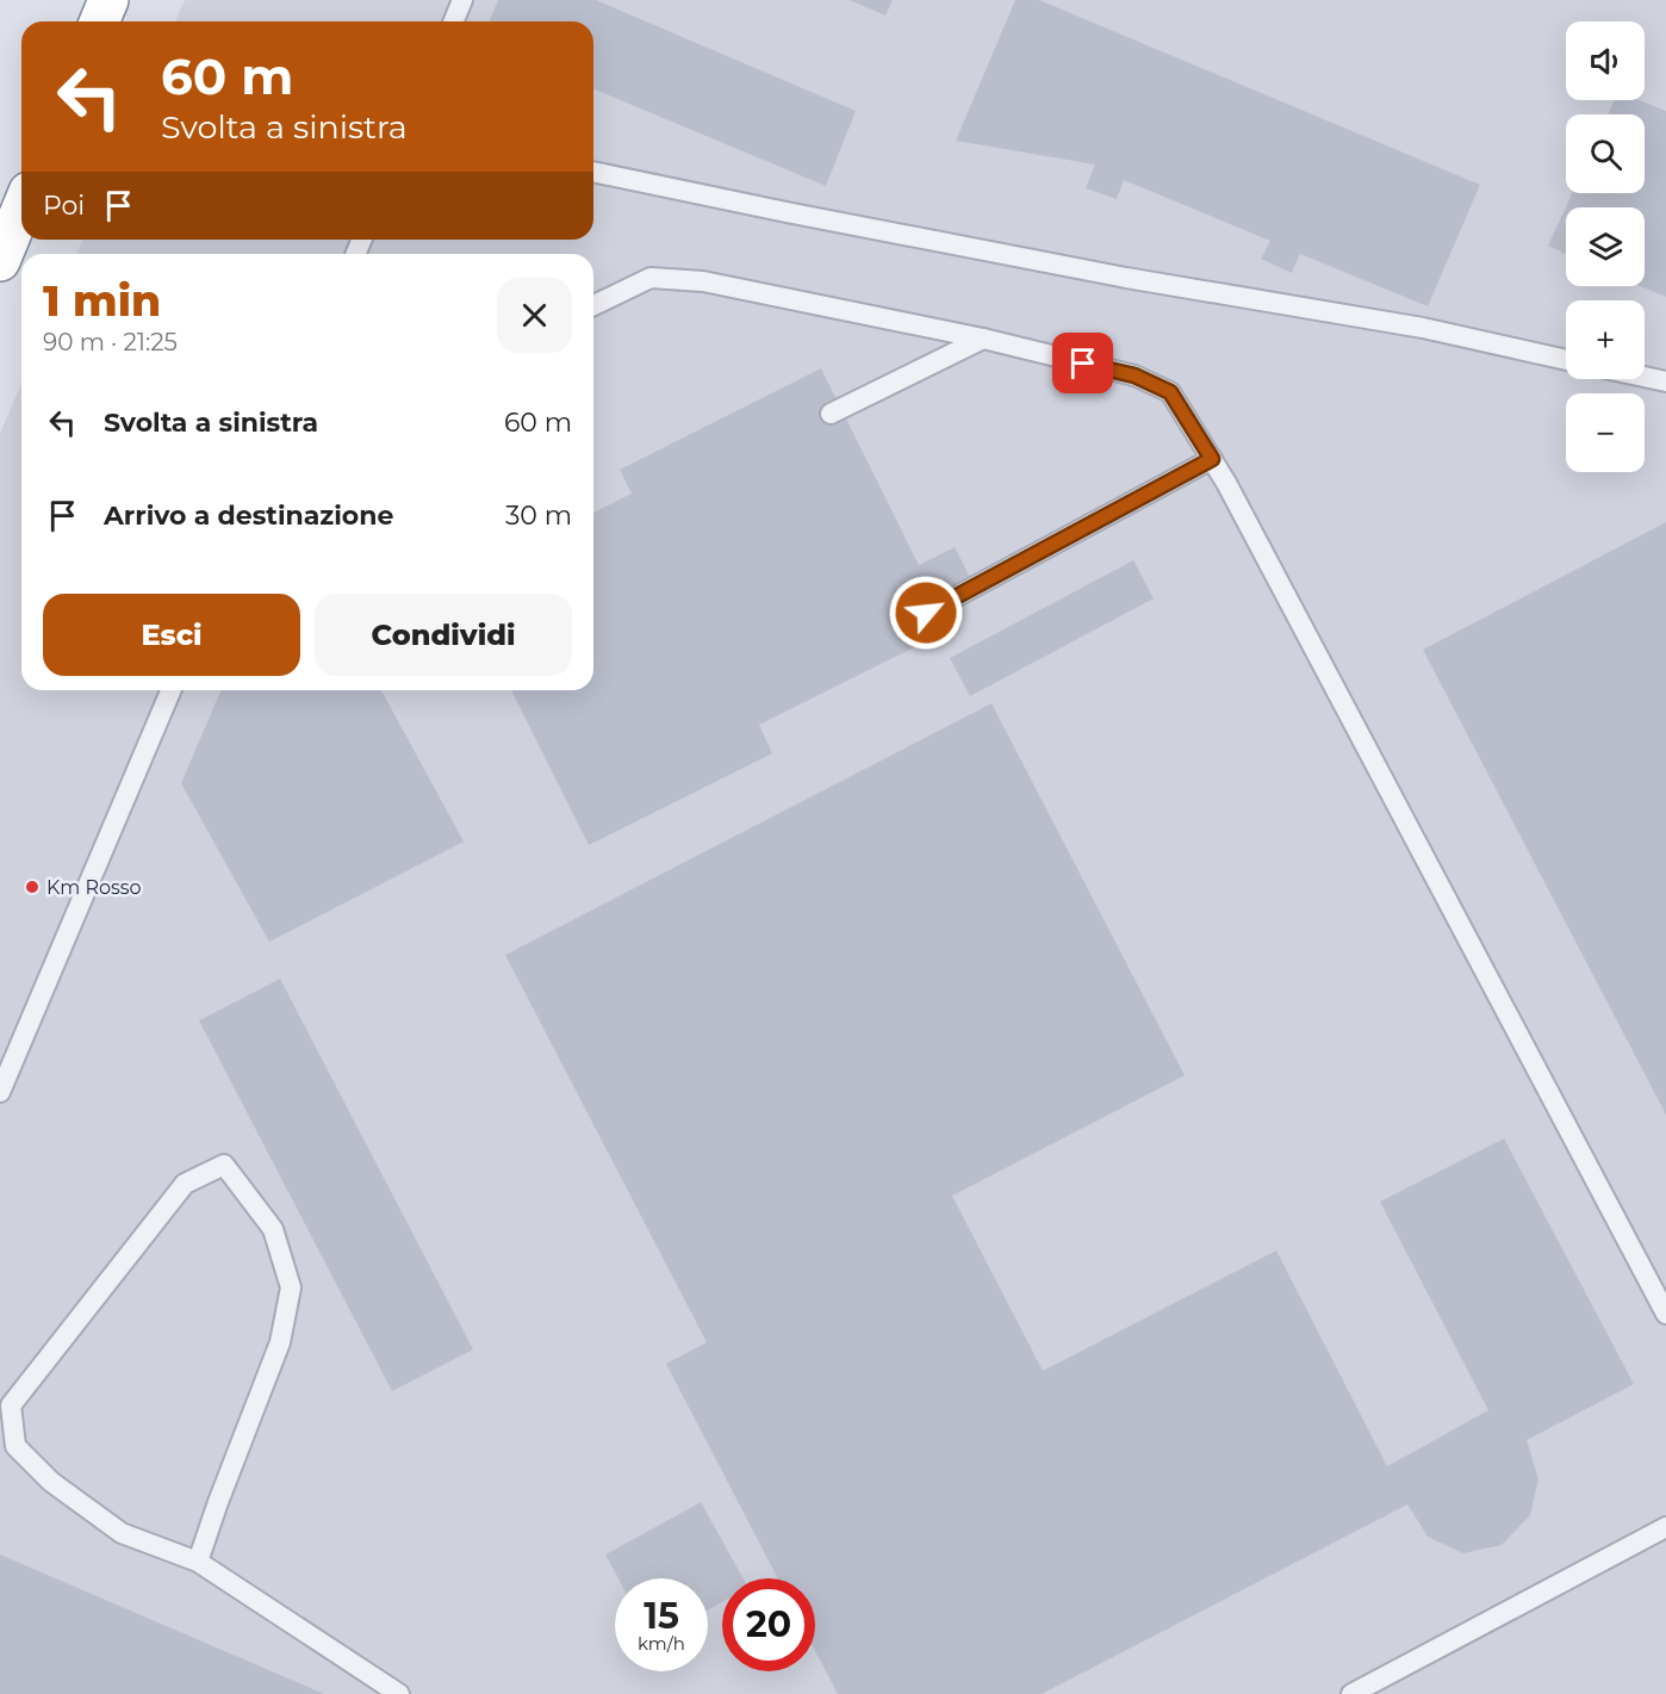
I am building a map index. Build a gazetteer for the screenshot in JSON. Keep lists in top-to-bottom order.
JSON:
{
  "places": ["Km Rosso"],
  "page": {
    "map_buttons": ["+", "−"],
    "turn": ["60 m", "Svolta a sinistra"],
    "then": "Poi",
    "heading": ["1 min", "90 m · 21:25"],
    "list": [
      {
        "name": "Svolta a sinistra",
        "value": "60 m"
      },
      {
        "name": "Arrivo a destinazione",
        "value": "30 m"
      }
    ],
    "buttons": ["Esci", "Condividi"],
    "speed": "15 km/h",
    "limit": "20"
  }
}
